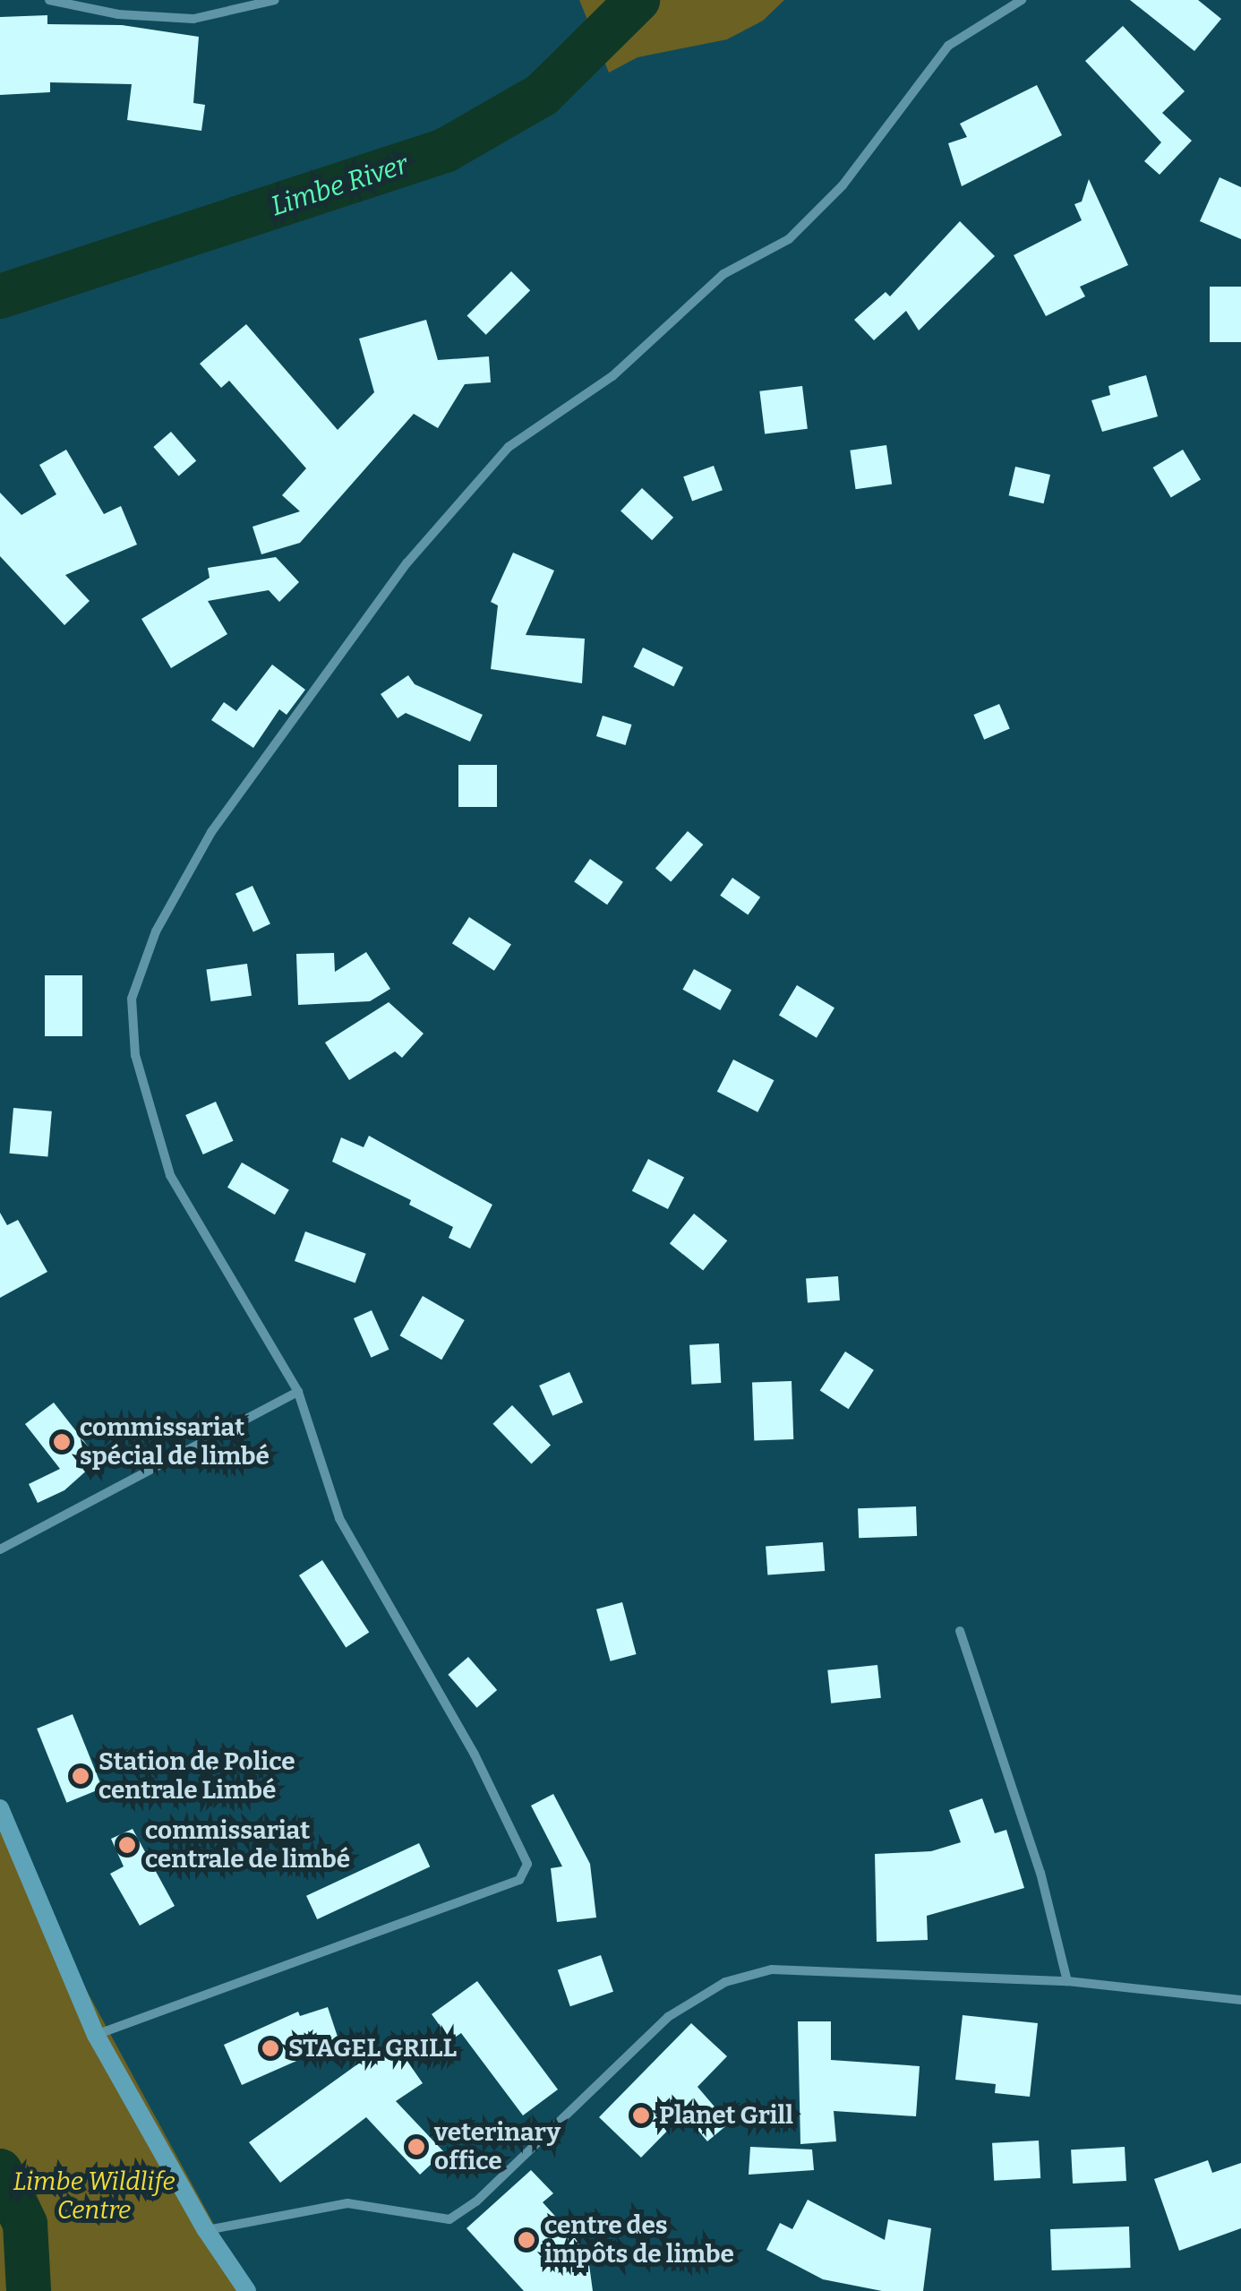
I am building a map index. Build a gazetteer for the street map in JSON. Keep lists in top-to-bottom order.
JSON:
{
  "water": ["Limbe River"],
  "parks": ["Limbe Wildlife Centre"],
  "places": [
    "commissariat spécial de limbé",
    "Station de Police centrale Limbé",
    "commissariat centrale de limbé",
    "STAGEL GRILL",
    "Planet Grill",
    "veterinary office",
    "centre des impôts de limbe"
  ]
}
